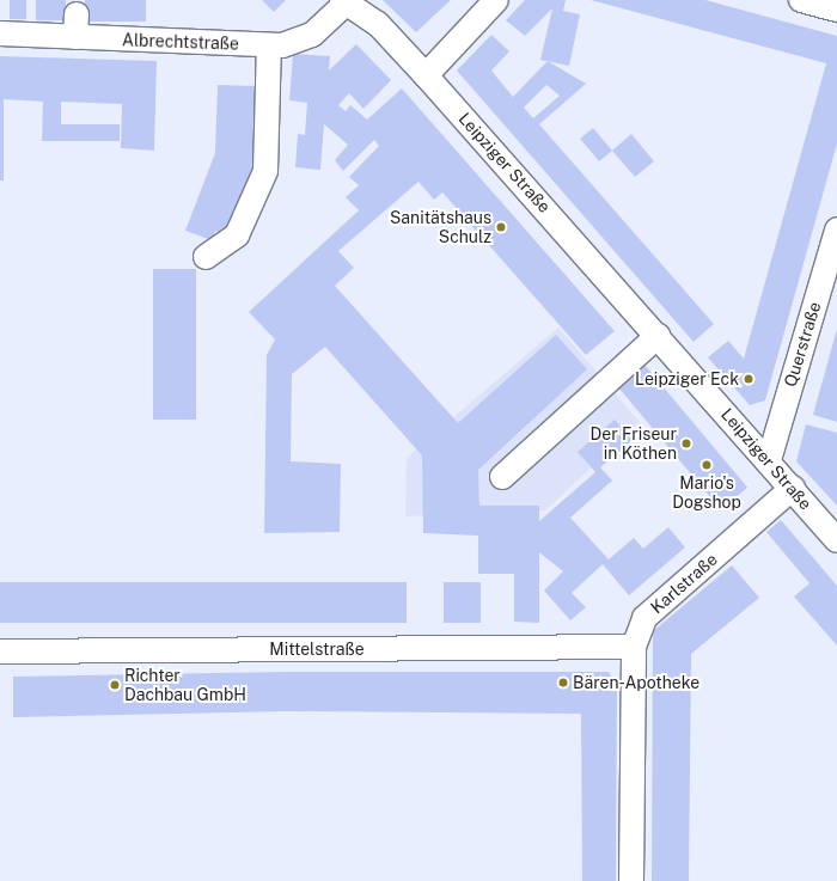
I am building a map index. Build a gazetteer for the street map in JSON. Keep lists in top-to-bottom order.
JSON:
{
  "streets": {
    "street": [
      "Albrechtstraße",
      "Leipziger Straße",
      "Querstraße",
      "Karlstraße",
      "Mittelstraße"
    ]
  },
  "crossings": [
    ["Albrechtstraße", "Leipziger Straße"],
    ["Leipziger Straße", "Querstraße"],
    ["Leipziger Straße", "Karlstraße"],
    ["Karlstraße", "Mittelstraße"]
  ],
  "places": [
    "Sanitätshaus Schulz",
    "Leipziger Eck",
    "Der Friseur in Köthen",
    "Mario's Dogshop",
    "Bären-Apotheke",
    "Richter Dachbau GmbH"
  ]
}
